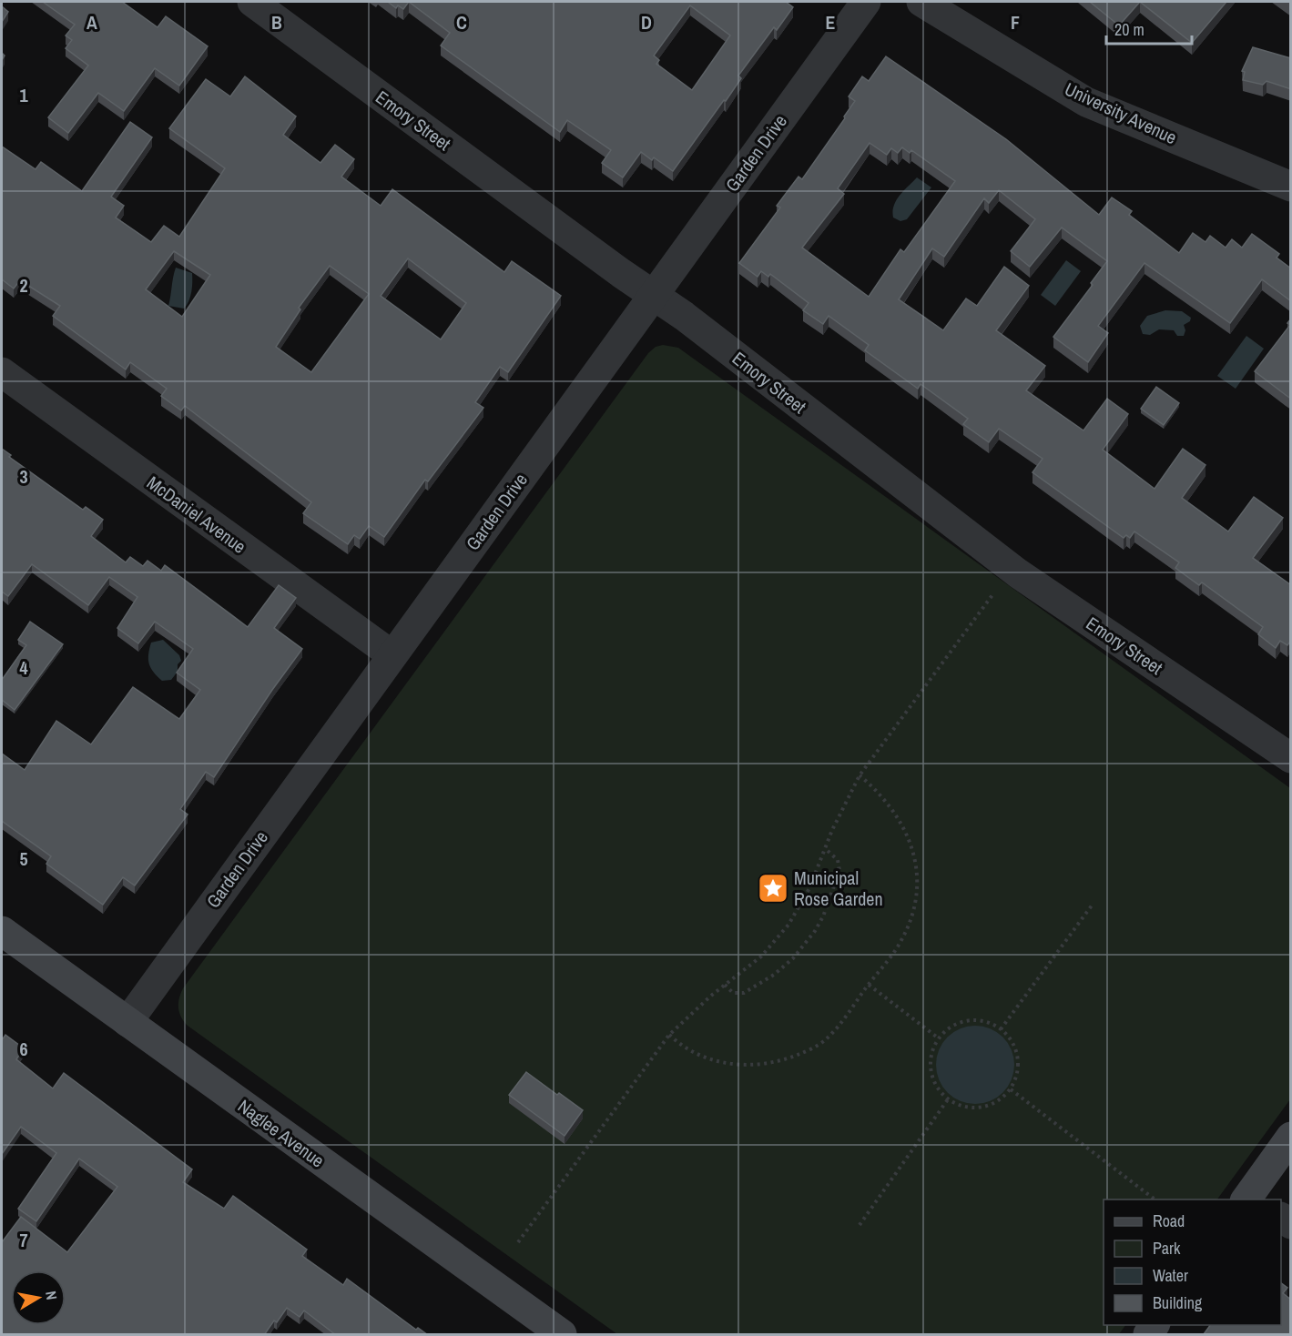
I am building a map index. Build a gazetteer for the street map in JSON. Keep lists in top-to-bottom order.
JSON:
{
  "streets": {
    "main road": ["Naglee Avenue"],
    "street": [
      "University Avenue",
      "Emory Street",
      "Garden Drive",
      "McDaniel Avenue"
    ]
  },
  "crossings": [
    ["Emory Street", "Garden Drive"],
    ["Garden Drive", "McDaniel Avenue"],
    ["Garden Drive", "Naglee Avenue"]
  ],
  "places": {
    "place": ["Municipal Rose Garden"]
  },
  "legend": [
    "Road",
    "Park",
    "Water",
    "Building"
  ],
  "scale_bar": "20 m",
  "north": "right",
  "grid": {
    "columns": [
      "A",
      "B",
      "C",
      "D",
      "E",
      "F"
    ],
    "rows": [
      "1",
      "2",
      "3",
      "4",
      "5",
      "6",
      "7"
    ]
  }
}
